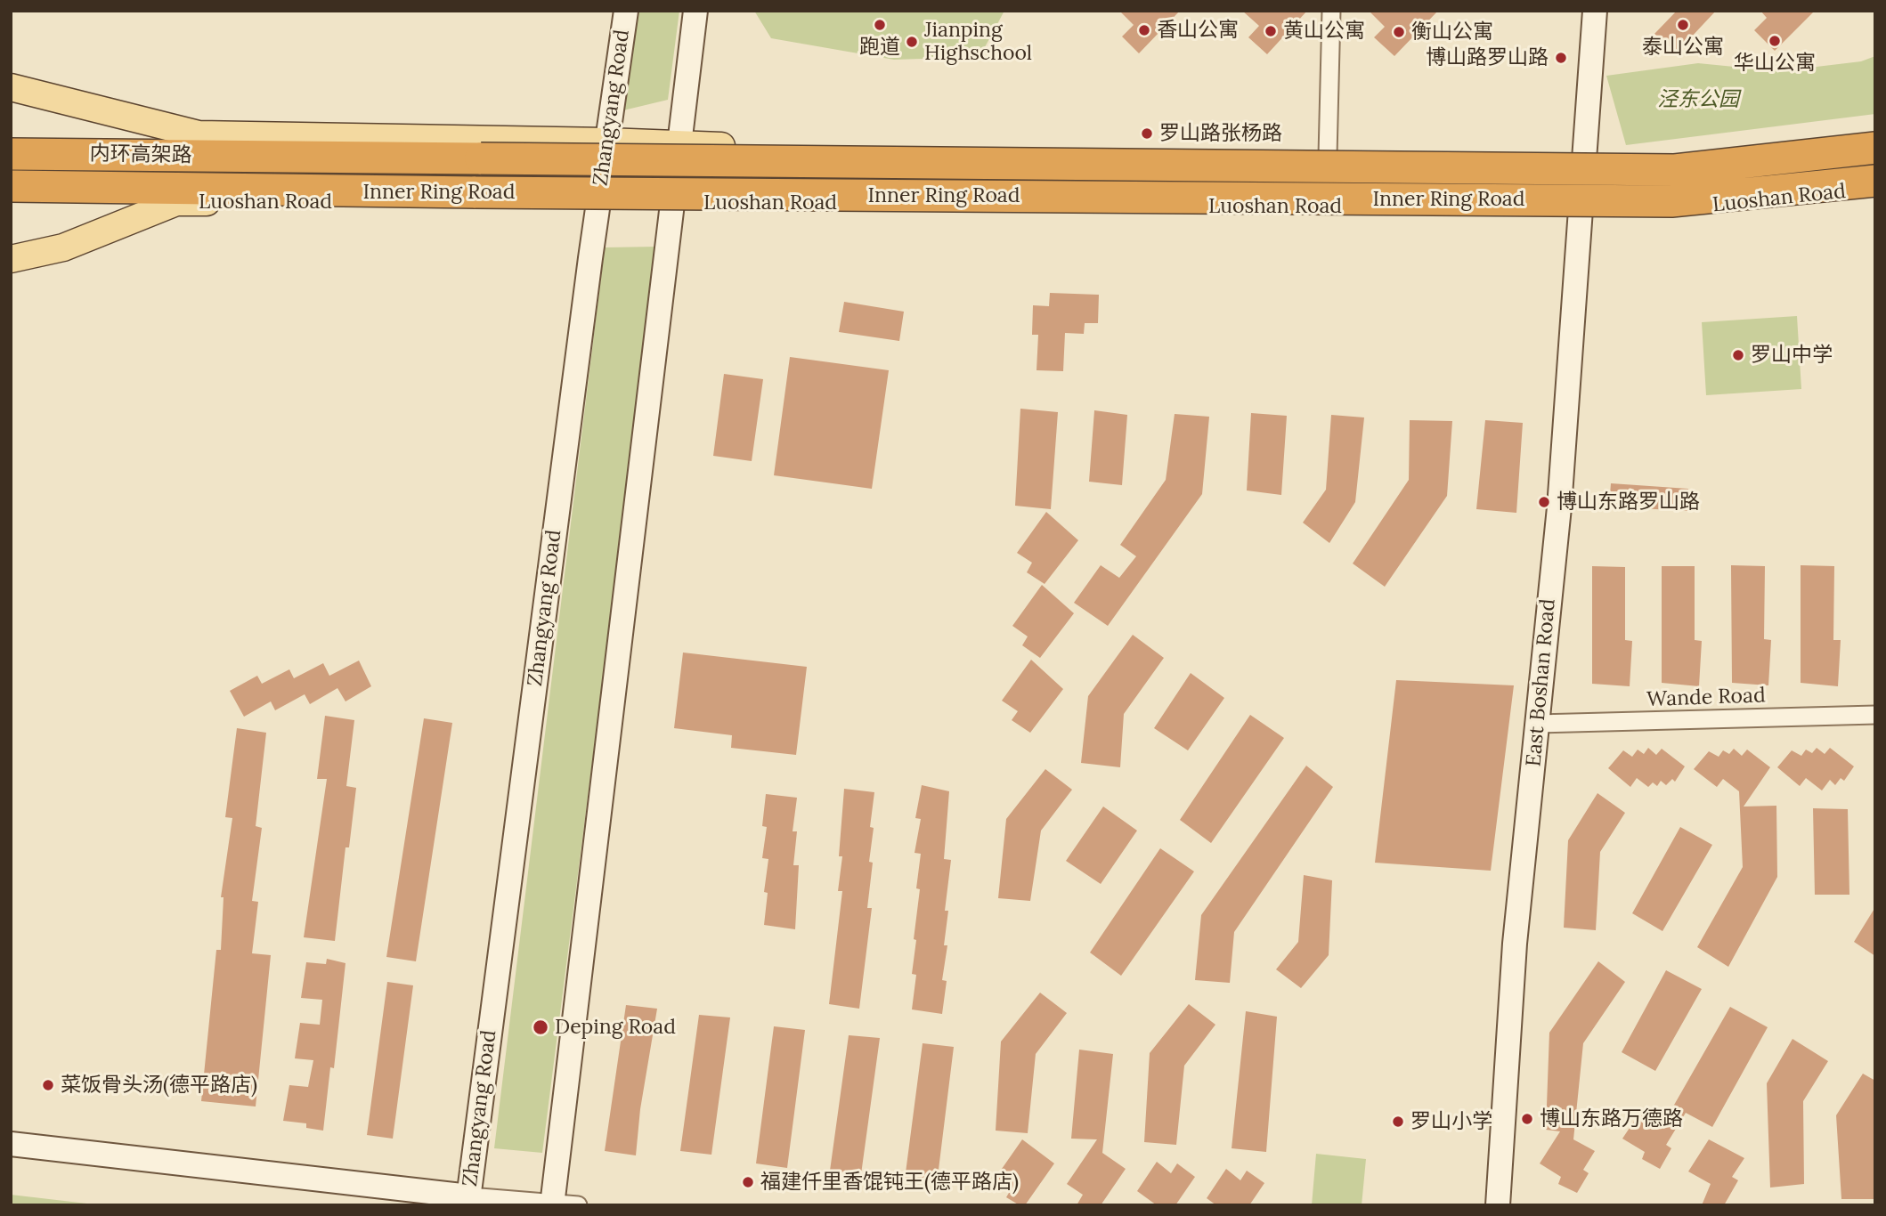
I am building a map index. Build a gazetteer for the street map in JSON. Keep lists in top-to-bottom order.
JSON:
{
  "streets": {
    "highway": ["内环高架路", "Inner Ring Road"],
    "main road": ["Zhangyang Road", "Luoshan Road", "East Boshan Road"],
    "street": ["Wande Road"]
  },
  "crossings": [
    ["Zhangyang Road", "Luoshan Road"],
    ["内环高架路", "Inner Ring Road"],
    ["Luoshan Road", "East Boshan Road"],
    ["East Boshan Road", "Wande Road"]
  ],
  "parks": ["泾东公园"],
  "places": [
    "跑道",
    "泰山公寓",
    "香山公寓",
    "黄山公寓",
    "衡山公寓",
    "华山公寓",
    "Jianping Highschool",
    "博山路罗山路",
    "罗山路张杨路",
    "罗山中学",
    "博山东路罗山路",
    "Deping Road",
    "菜饭骨头汤(德平路店)",
    "博山东路万德路",
    "罗山小学",
    "福建仟里香馄钝王(德平路店)"
  ]
}
